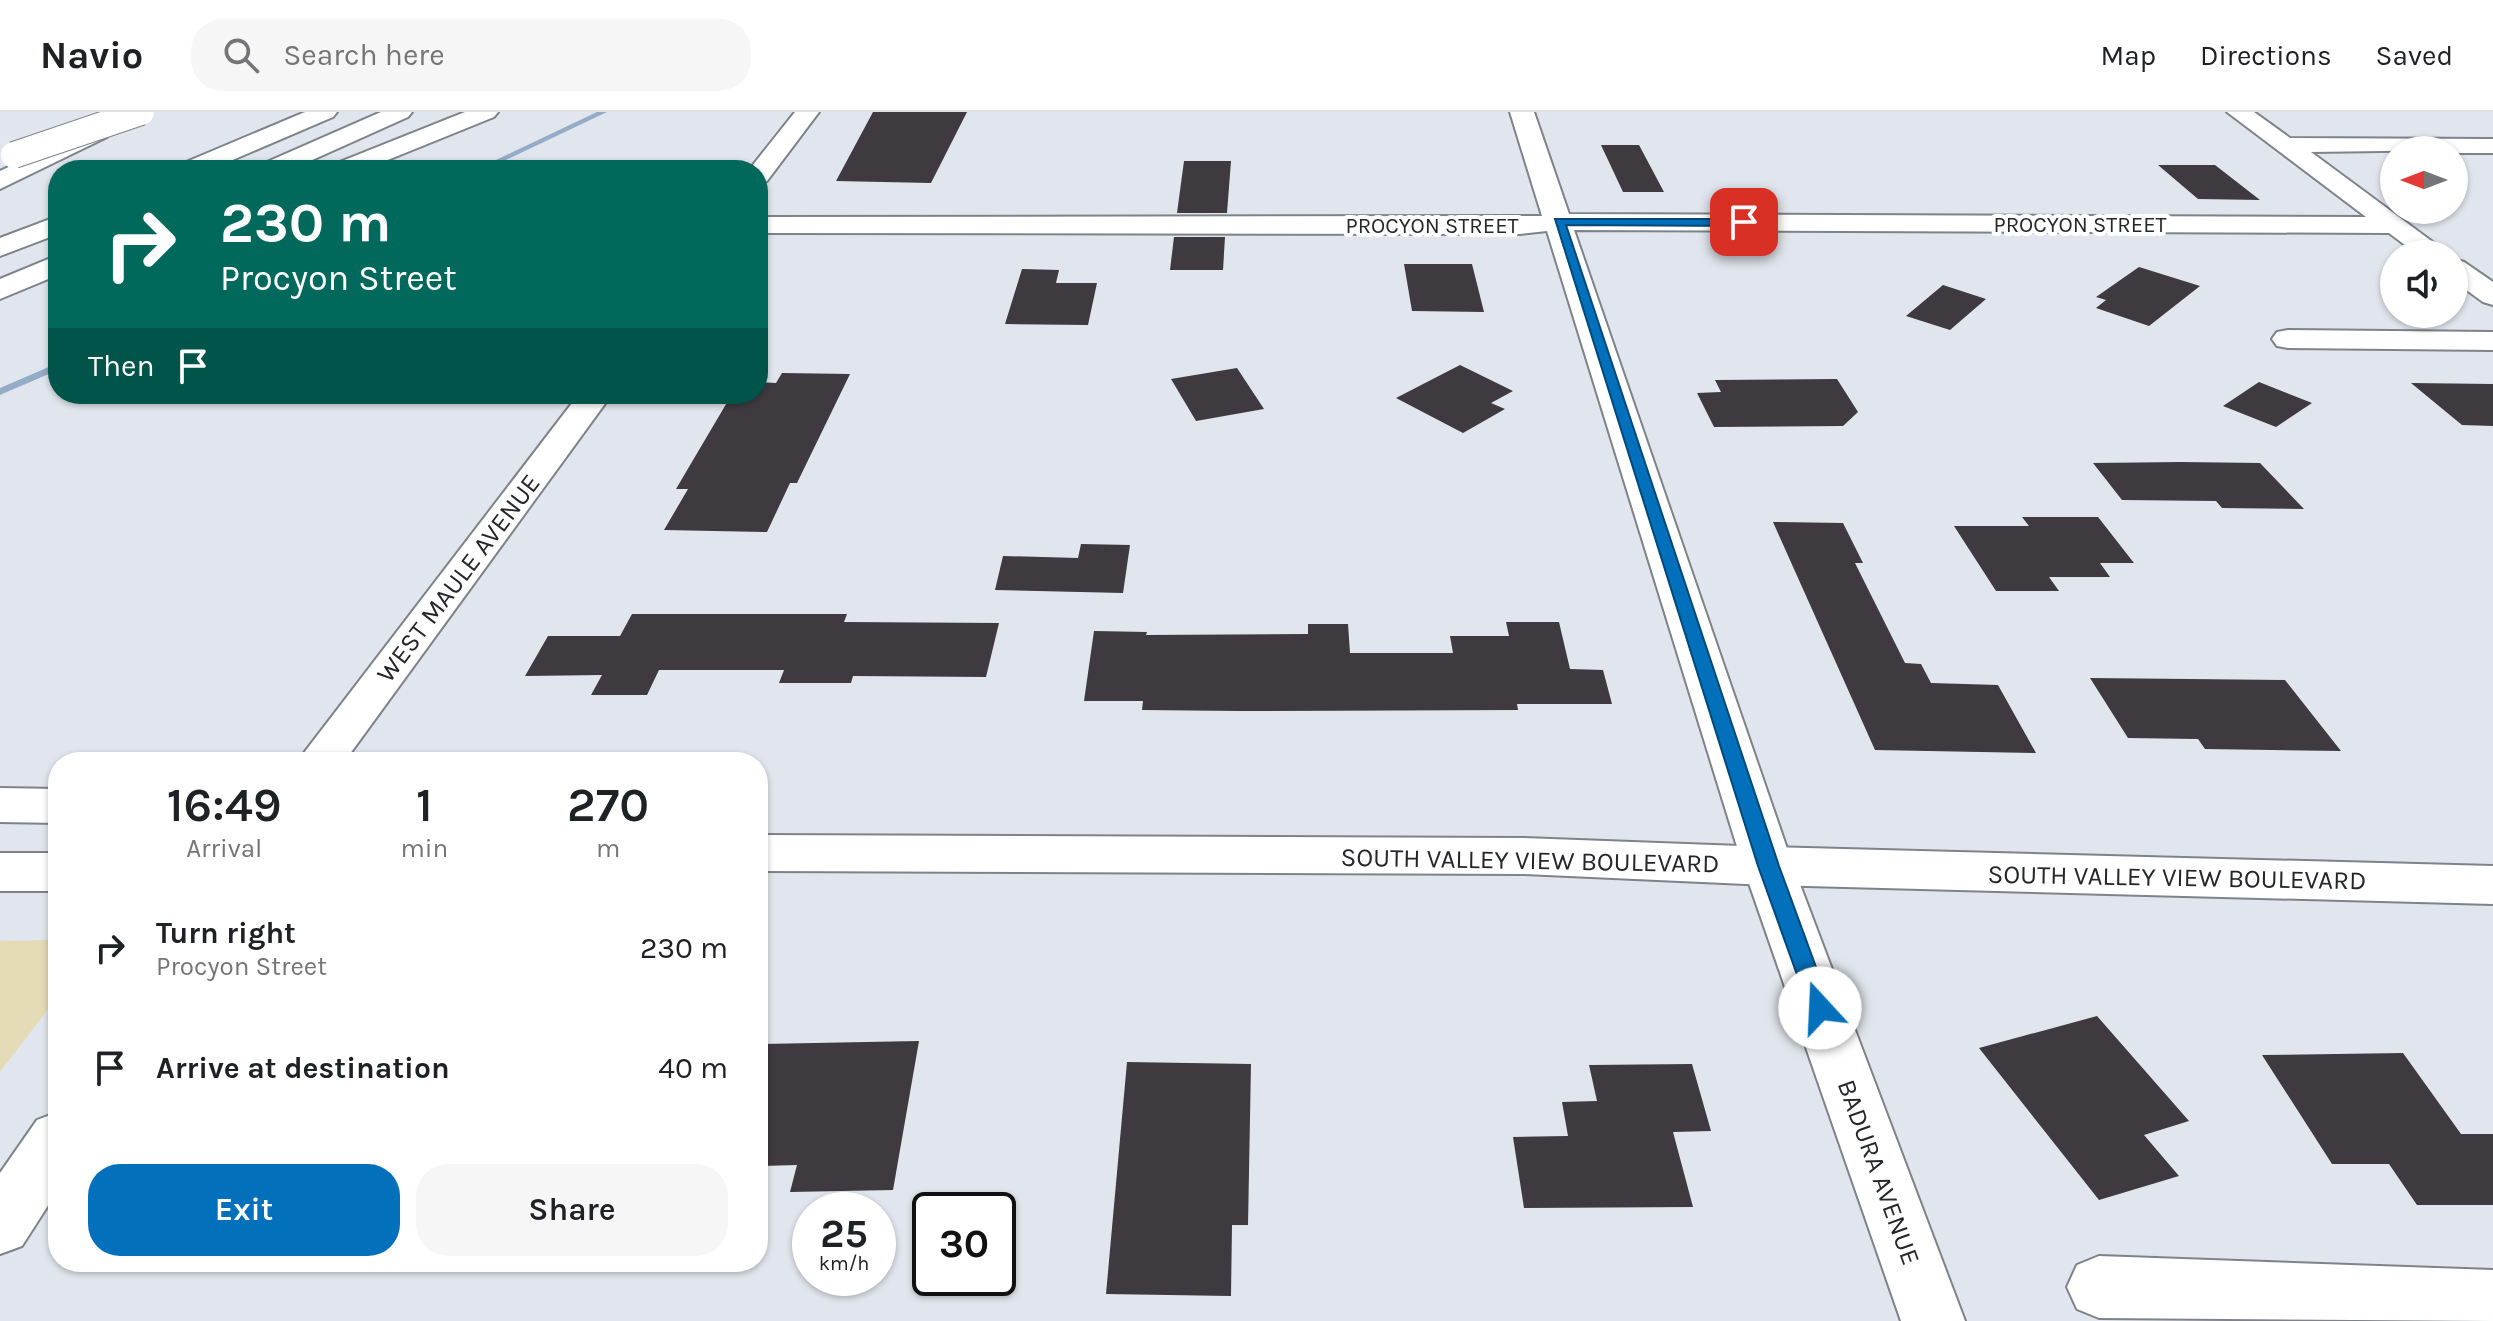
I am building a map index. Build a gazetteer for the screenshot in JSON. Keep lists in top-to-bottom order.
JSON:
{
  "streets": {
    "main road": [
      "PROCYON STREET",
      "WEST MAULE AVENUE",
      "SOUTH VALLEY VIEW BOULEVARD",
      "BADURA AVENUE"
    ]
  },
  "crossings": [
    ["PROCYON STREET", "BADURA AVENUE"],
    ["SOUTH VALLEY VIEW BOULEVARD", "BADURA AVENUE"]
  ],
  "north": "left",
  "page": {
    "header": "Navio",
    "search": "Search here",
    "nav": ["Map", "Directions", "Saved"],
    "turn": ["230 m", "Procyon Street"],
    "then": "Then",
    "eta": [
      "16:49",
      "Arrival",
      "1",
      "min",
      "270",
      "m"
    ],
    "list": [
      {
        "name": "Turn right",
        "note": "Procyon Street",
        "value": "230 m"
      },
      {
        "name": "Arrive at destination",
        "value": "40 m"
      }
    ],
    "buttons": ["Exit", "Share"],
    "speed": "25 km/h",
    "limit": "30"
  }
}
